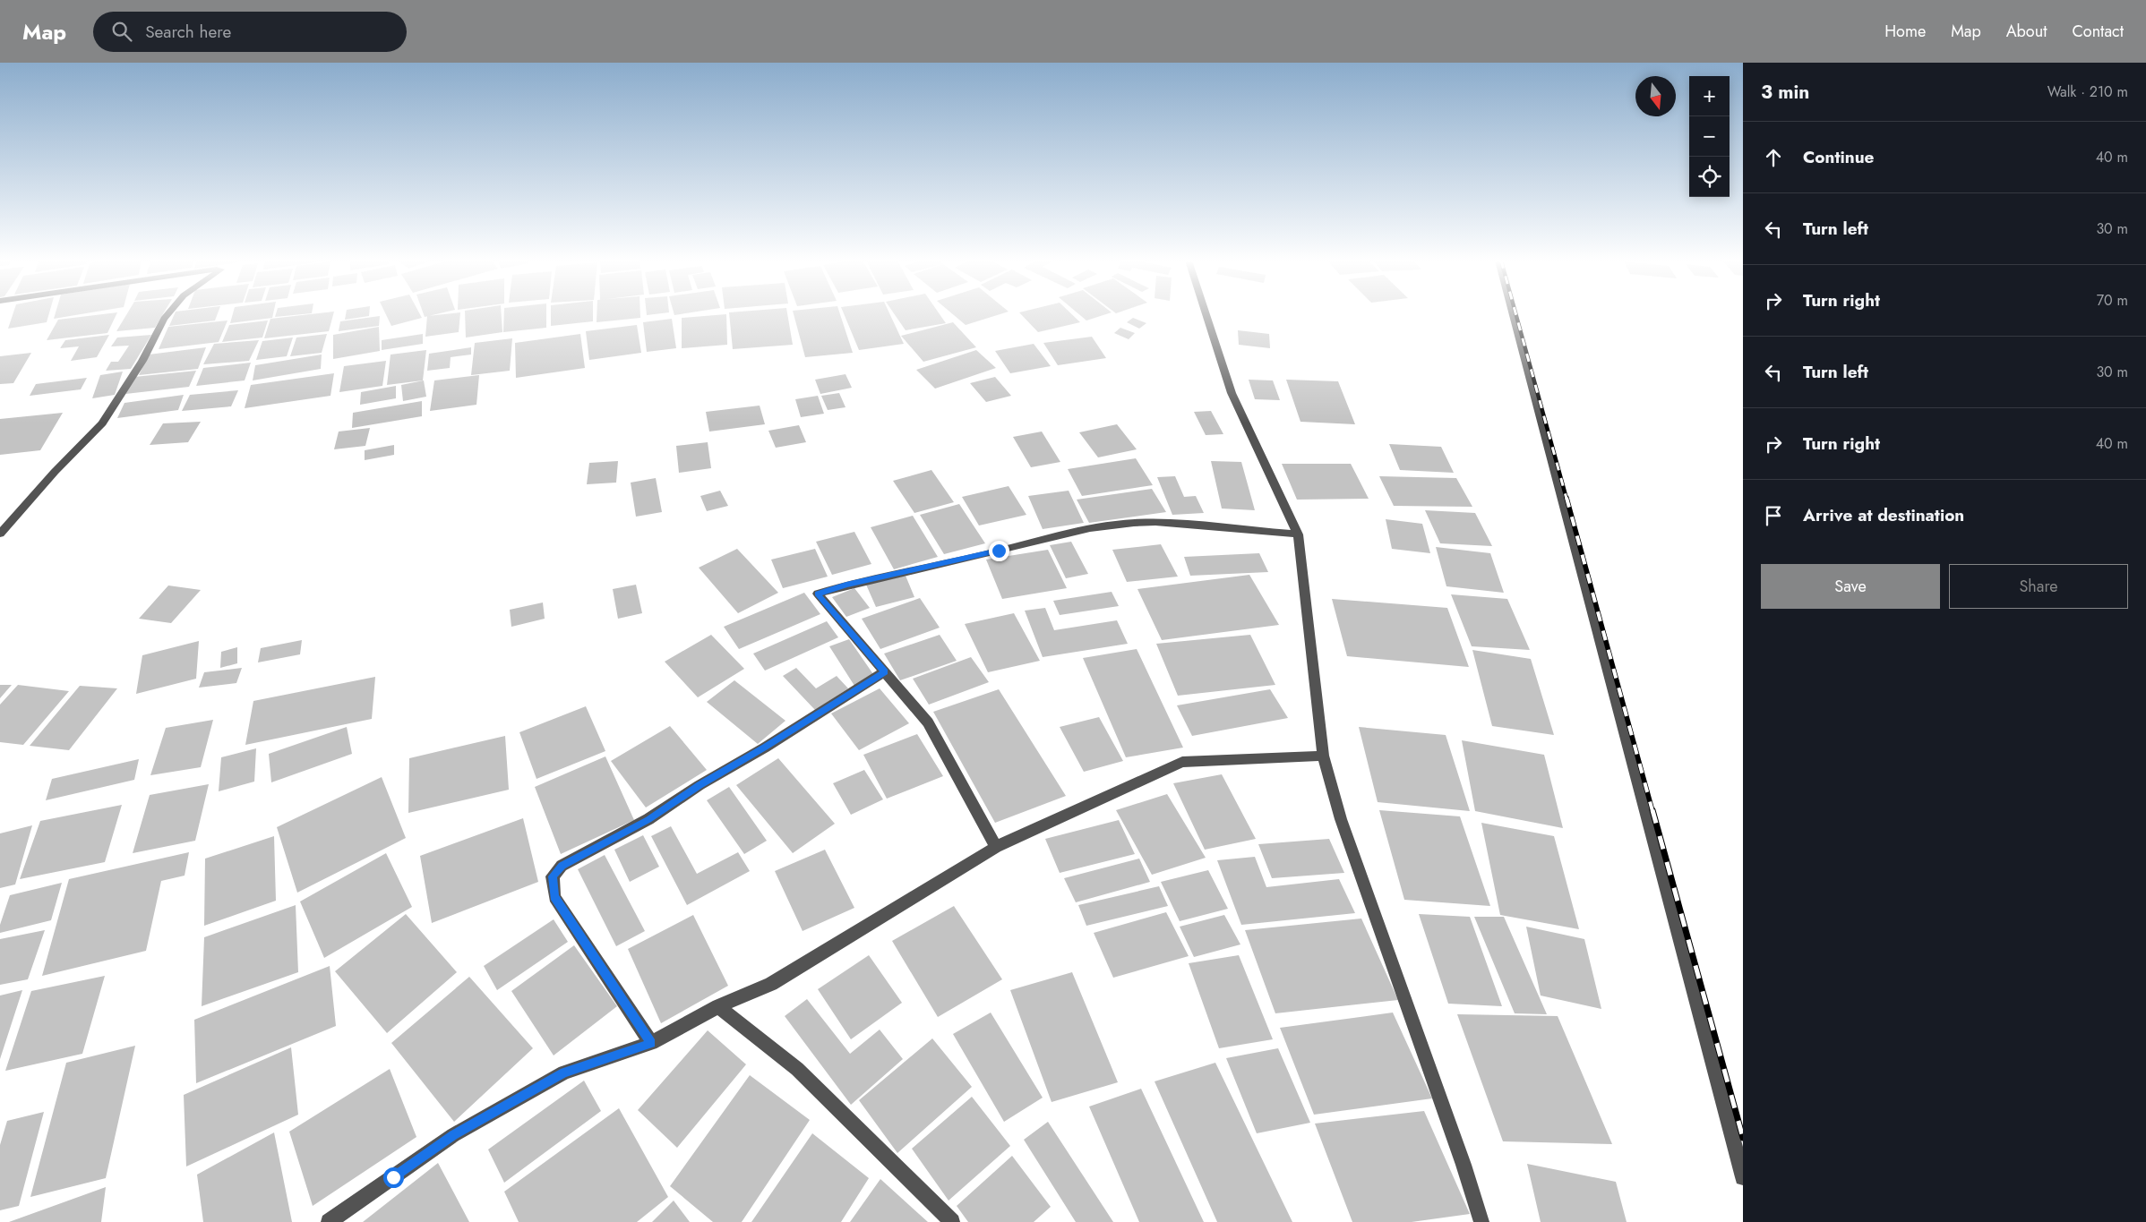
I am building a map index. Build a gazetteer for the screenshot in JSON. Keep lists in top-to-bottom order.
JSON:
{
  "north": "bottom",
  "page": {
    "header": "Map",
    "search": "Search here",
    "nav": [
      "Home",
      "Map",
      "About",
      "Contact"
    ],
    "heading": ["3 min", "Walk · 210 m"],
    "map_buttons": ["+", "−"],
    "list": [
      ["Continue", "40 m"],
      ["Turn left", "30 m"],
      ["Turn right", "70 m"],
      ["Turn left", "30 m"],
      ["Turn right", "40 m"],
      "Arrive at destination"
    ],
    "buttons": ["Save", "Share"]
  }
}
